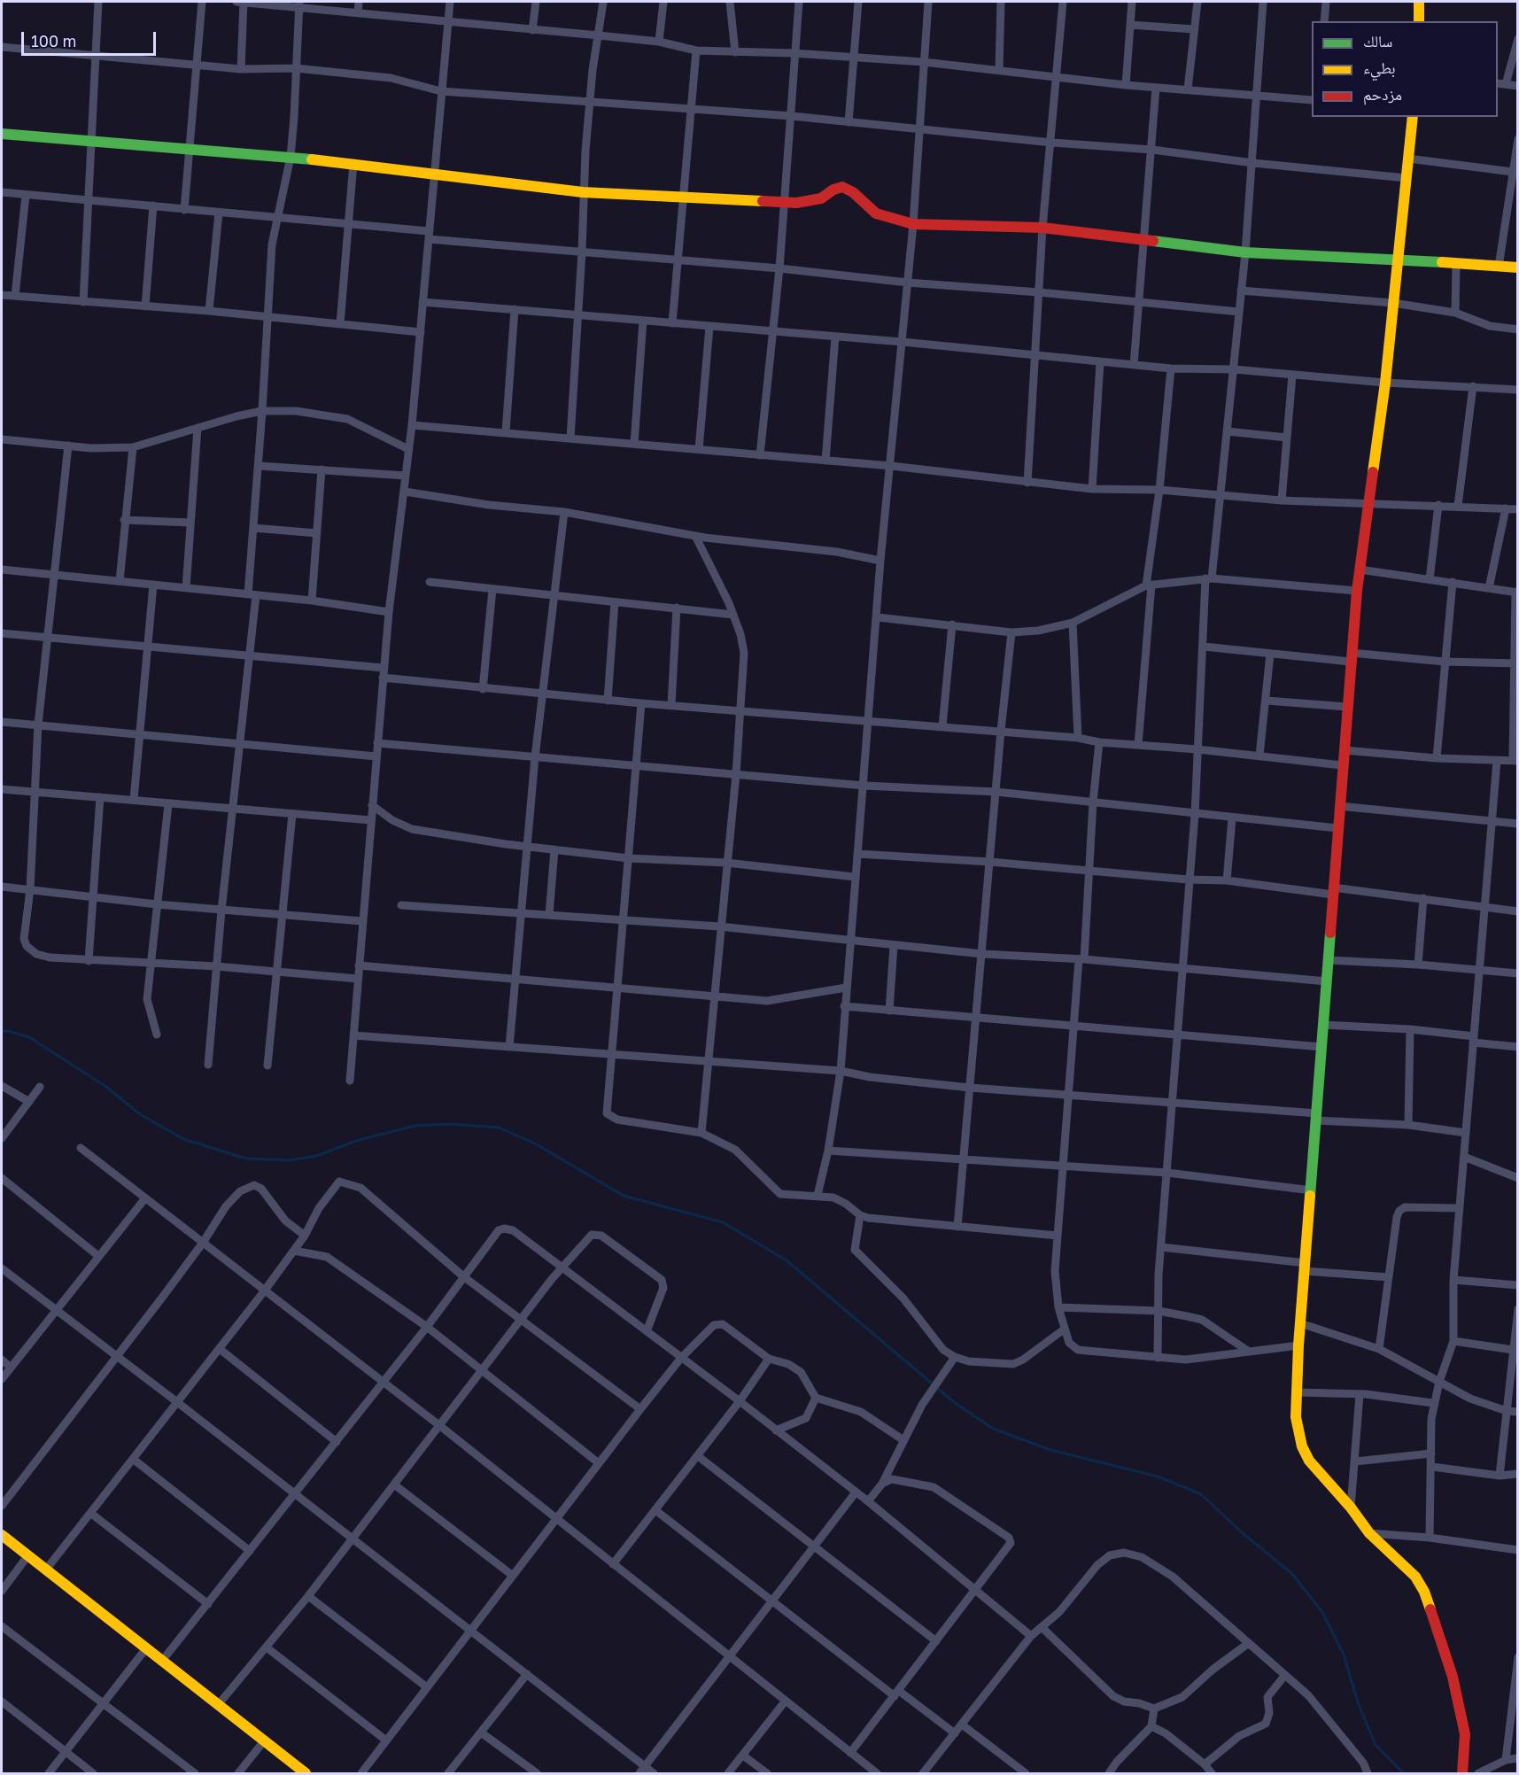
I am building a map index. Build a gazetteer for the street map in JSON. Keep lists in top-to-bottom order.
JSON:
{
  "legend": ["سالك", "بطيء", "مزدحم"],
  "scale_bar": "100 m"
}
